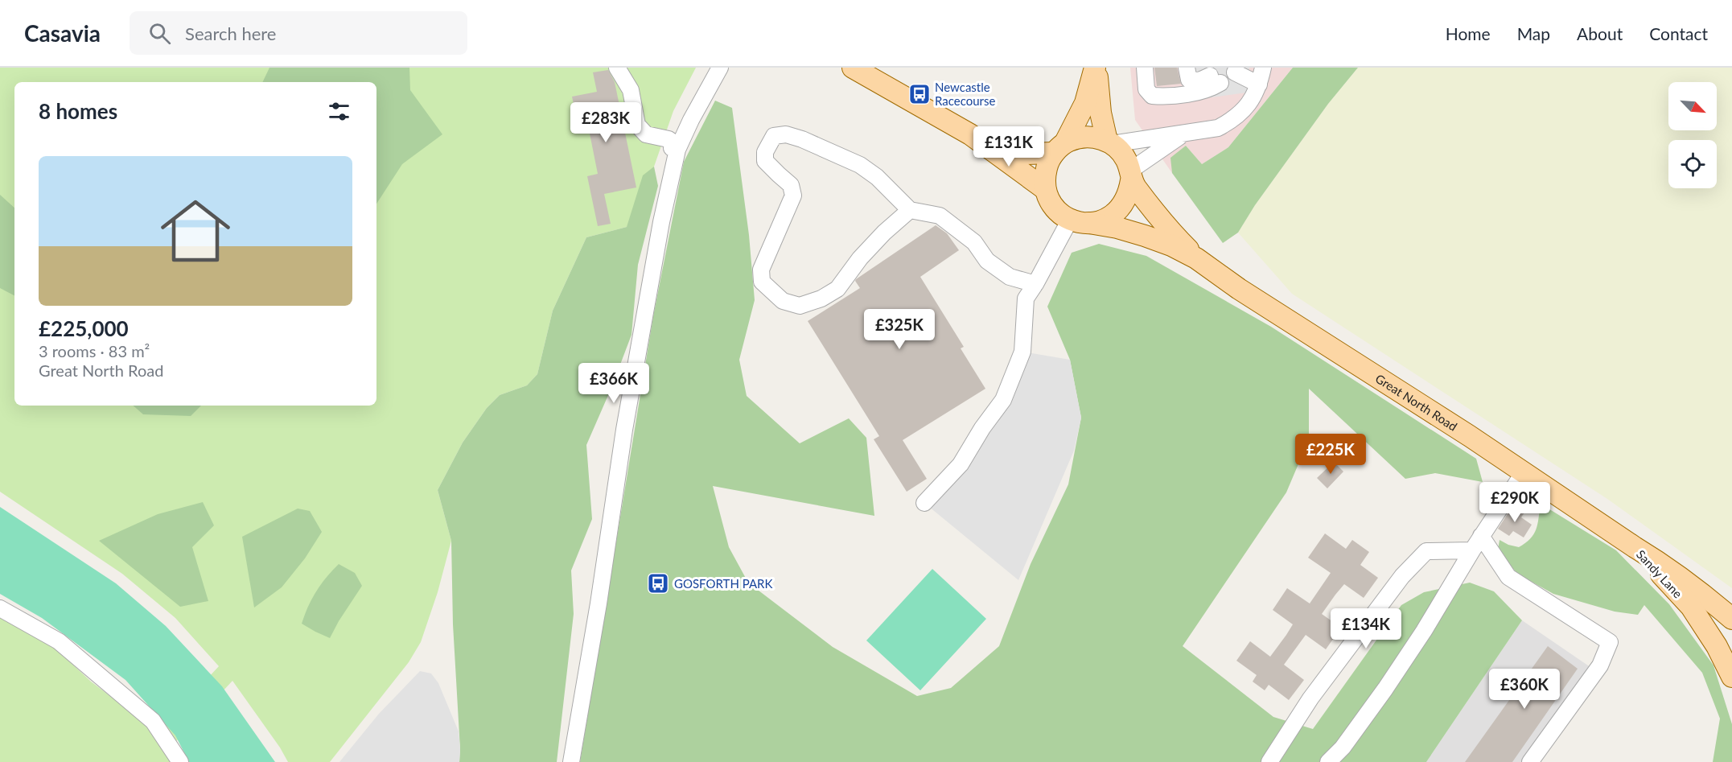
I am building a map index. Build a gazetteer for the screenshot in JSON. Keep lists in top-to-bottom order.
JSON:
{
  "streets": {
    "main road": ["Great North Road", "Sandy Lane"]
  },
  "crossings": [
    ["Great North Road", "Sandy Lane"]
  ],
  "places": {
    "bus stop": ["Newcastle Racecourse", "GOSFORTH PARK"]
  },
  "north": "bottom right",
  "page": {
    "header": "Casavia",
    "search": "Search here",
    "nav": [
      "Home",
      "Map",
      "About",
      "Contact"
    ],
    "heading": "8 homes",
    "price": [
      "£283K",
      "£131K",
      "£325K",
      "£366K",
      "£225K",
      "£290K",
      "£134K",
      "£360K"
    ],
    "list": [
      {
        "name": "£225,000",
        "note": "3 rooms · 83 m² · Great North Road"
      }
    ]
  }
}
